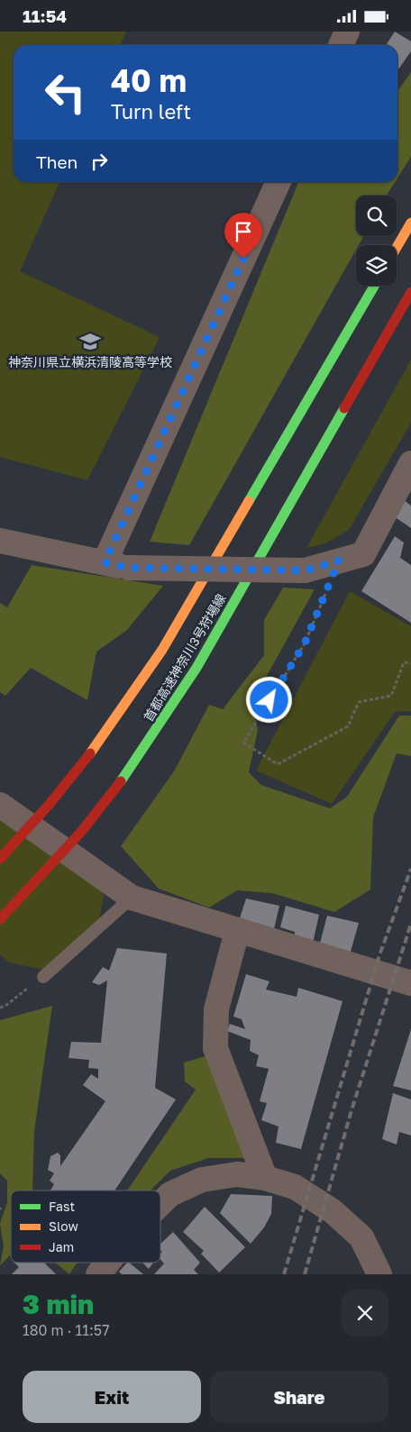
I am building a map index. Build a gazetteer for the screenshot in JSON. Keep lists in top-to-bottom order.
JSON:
{
  "streets": {
    "highway": ["首都高速神奈川3号狩場線"]
  },
  "places": {
    "school or university": ["神奈川県立横浜清陵高等学校"]
  },
  "legend": ["Fast", "Slow", "Jam"],
  "page": {
    "status": "11:54",
    "turn": ["40 m", "Turn left"],
    "then": "Then",
    "heading": ["3 min", "180 m · 11:57"],
    "buttons": ["Exit", "Share"]
  }
}
